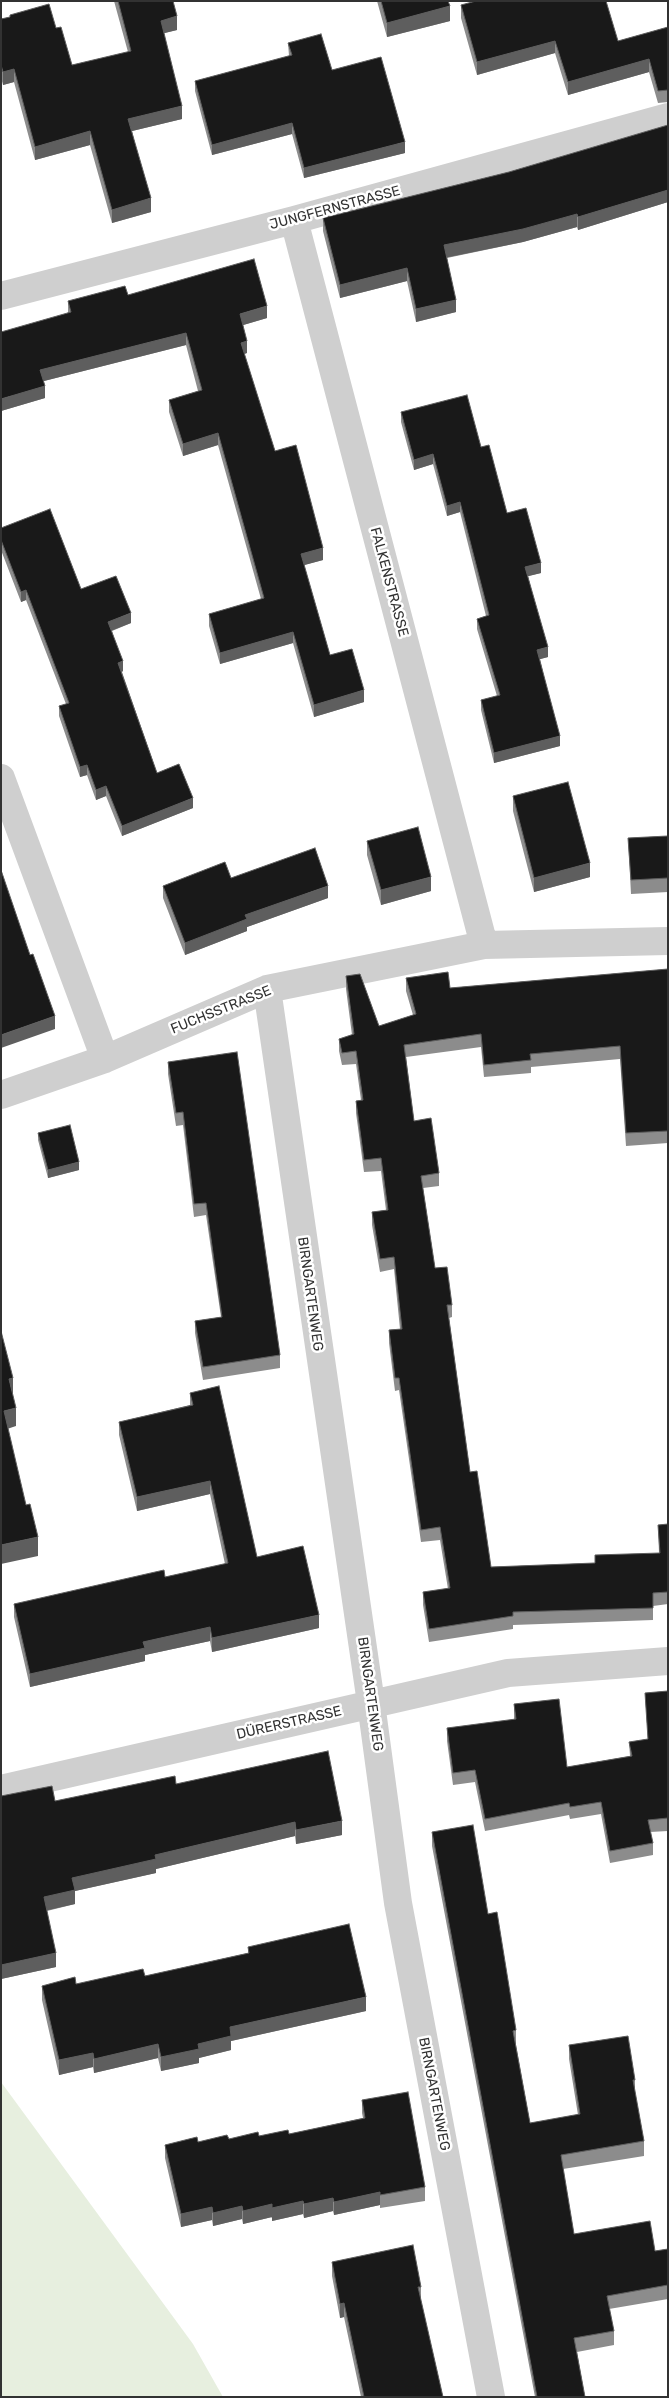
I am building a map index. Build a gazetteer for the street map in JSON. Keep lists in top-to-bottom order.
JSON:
{
  "streets": {
    "street": [
      "JUNGFERNSTRASSE",
      "FALKENSTRASSE",
      "FUCHSSTRASSE",
      "BIRNGARTENWEG",
      "DÜRERSTRASSE"
    ]
  },
  "crossings": [
    ["JUNGFERNSTRASSE", "FALKENSTRASSE"],
    ["FALKENSTRASSE", "FUCHSSTRASSE"],
    ["FUCHSSTRASSE", "BIRNGARTENWEG"],
    ["BIRNGARTENWEG", "DÜRERSTRASSE"]
  ]
}
